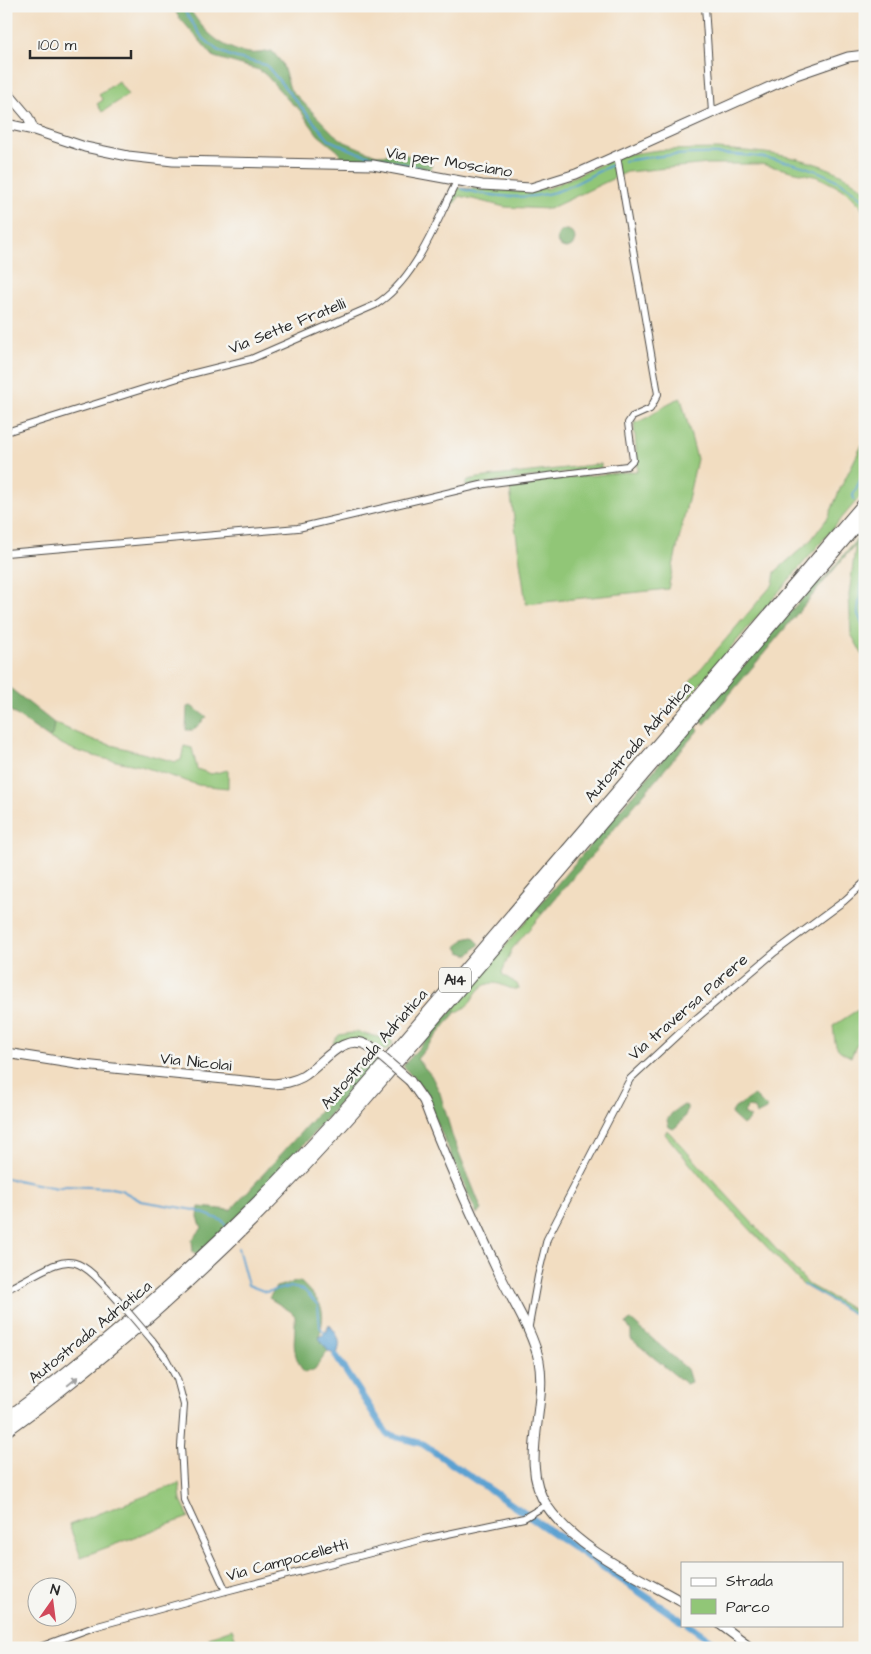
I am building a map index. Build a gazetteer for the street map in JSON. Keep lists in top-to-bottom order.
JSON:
{
  "streets": {
    "highway": ["Autostrada Adriatica", "A14"],
    "street": [
      "Via per Mosciano",
      "Via Sette Fratelli",
      "Via traversa Parere",
      "Via Nicolai",
      "Via Campocelletti"
    ]
  },
  "crossings": [
    ["Via per Mosciano", "Via Sette Fratelli"],
    ["Via traversa Parere", "Via Nicolai"]
  ],
  "legend": ["Strada", "Parco"],
  "scale_bar": "100 m",
  "north": "top"
}
